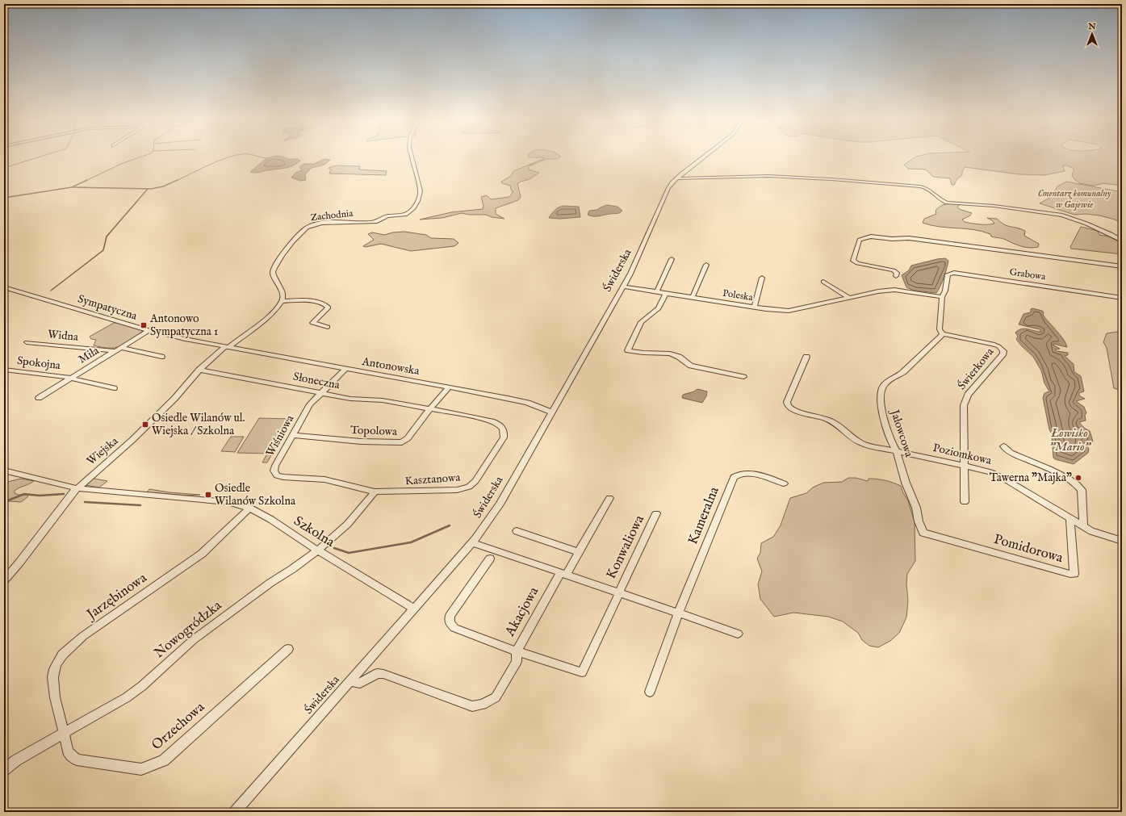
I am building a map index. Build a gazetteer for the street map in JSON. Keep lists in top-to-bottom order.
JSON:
{
  "streets": {
    "street": [
      "Zachodnia",
      "Świderska",
      "Grabowa",
      "Poleska",
      "Sympatyczna",
      "Widna",
      "Miła",
      "Spokojna",
      "Antonowska",
      "Świerkowa",
      "Słoneczna",
      "Topolowa",
      "Jałowcowa",
      "Wiśniowa",
      "Wiejska",
      "Poziomkowa",
      "Kasztanowa",
      "Kameralna",
      "Szkolna",
      "Konwaliowa",
      "Pomidorowa",
      "Jarzębinowa",
      "Akacjowa",
      "Nowogródzka",
      "Orzechowa"
    ]
  },
  "crossings": [
    ["Świderska", "Poleska"],
    ["Świderska", "Antonowska"],
    ["Świderska", "Szkolna"],
    ["Grabowa", "Poleska"],
    ["Sympatyczna", "Miła"],
    ["Sympatyczna", "Antonowska"],
    ["Sympatyczna", "Wiejska"],
    ["Widna", "Miła"],
    ["Miła", "Spokojna"],
    ["Antonowska", "Topolowa"],
    ["Antonowska", "Wiśniowa"],
    ["Antonowska", "Wiejska"],
    ["Świerkowa", "Jałowcowa"],
    ["Świerkowa", "Poziomkowa"],
    ["Słoneczna", "Topolowa"],
    ["Słoneczna", "Wiśniowa"],
    ["Słoneczna", "Wiejska"],
    ["Słoneczna", "Kasztanowa"],
    ["Topolowa", "Wiśniowa"],
    ["Topolowa", "Kasztanowa"],
    ["Jałowcowa", "Poziomkowa"],
    ["Jałowcowa", "Pomidorowa"],
    ["Wiśniowa", "Kasztanowa"],
    ["Wiśniowa", "Nowogródzka"],
    ["Wiejska", "Szkolna"],
    ["Poziomkowa", "Pomidorowa"],
    ["Szkolna", "Jarzębinowa"],
    ["Szkolna", "Nowogródzka"],
    ["Konwaliowa", "Akacjowa"],
    ["Jarzębinowa", "Nowogródzka"],
    ["Jarzębinowa", "Orzechowa"],
    ["Nowogródzka", "Orzechowa"]
  ],
  "water": ["Łowisko \"Mario\""],
  "parks": ["Cmentarz komunalny w Gajewie"],
  "places": {
    "transit": ["Antonowo Sympatyczna 1", "Osiedle Wilanów ul. Wiejska / Szkolna", "Osiedle Wilanów Szkolna"],
    "other": ["Tawerna \"Majka\""]
  },
  "north": "top"
}
